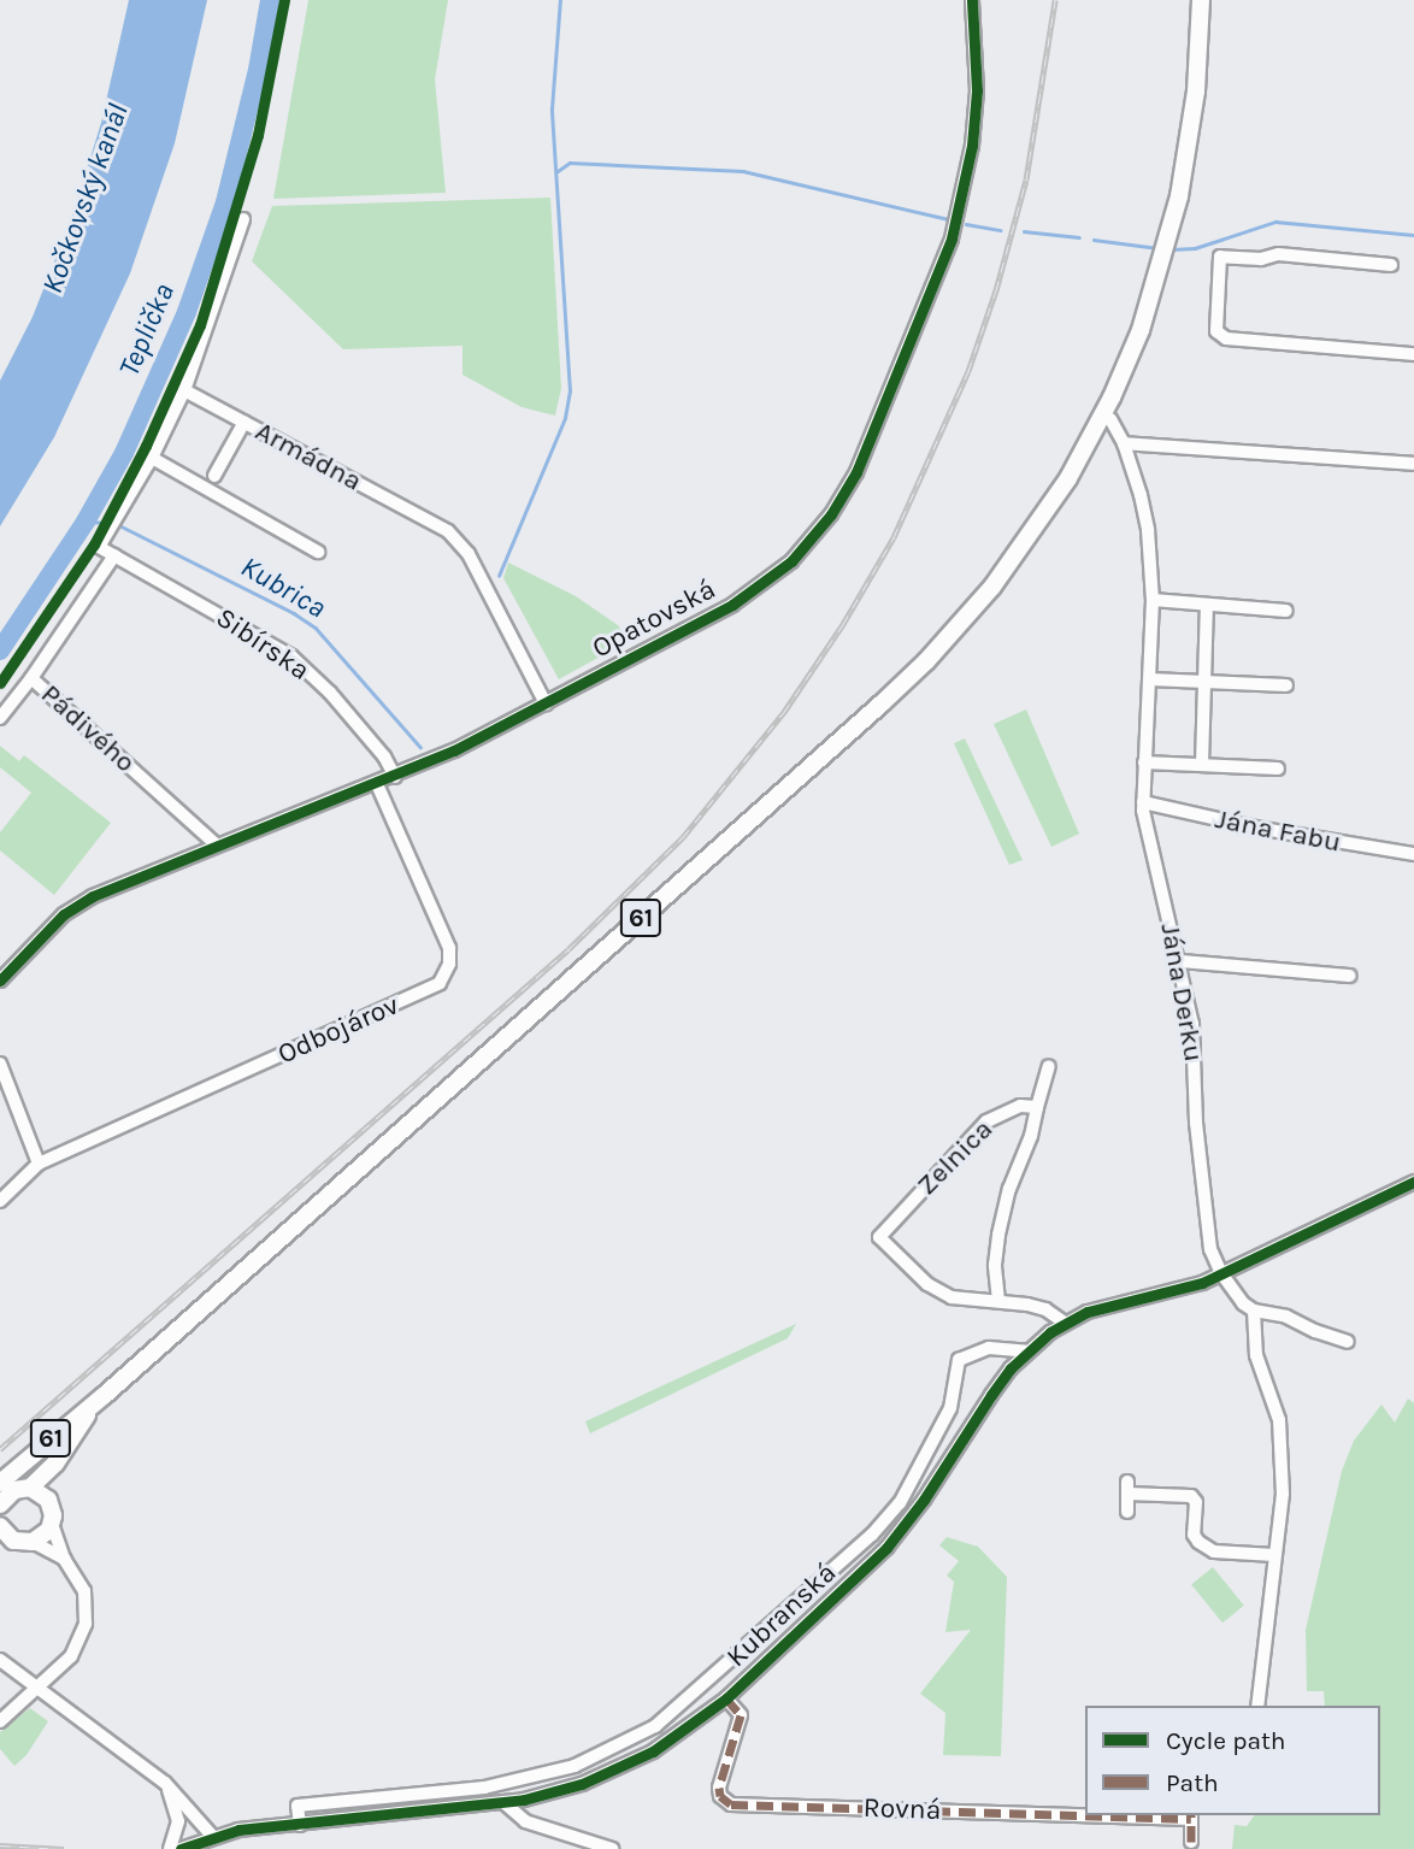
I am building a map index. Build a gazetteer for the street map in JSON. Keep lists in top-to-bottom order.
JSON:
{
  "streets": {
    "main road": ["61"],
    "street": [
      "Armádna",
      "Opatovská",
      "Sibírska",
      "Pádivého",
      "Jána Fabu",
      "Jána Derku",
      "Odbojárov",
      "Zelnica",
      "Kubranská",
      "Rovná"
    ]
  },
  "crossings": [
    ["Armádna", "Opatovská"],
    ["Opatovská", "Sibírska"],
    ["Opatovská", "Pádivého"],
    ["Opatovská", "Odbojárov"],
    ["Sibírska", "Pádivého"],
    ["Jána Fabu", "Jána Derku"],
    ["61", "Jána Derku"],
    ["Jána Derku", "Kubranská"],
    ["Zelnica", "Kubranská"],
    ["Kubranská", "Rovná"]
  ],
  "water": ["Kočkovský kanál", "Teplička", "Kubrica"],
  "legend": ["Cycle path", "Path"]
}
